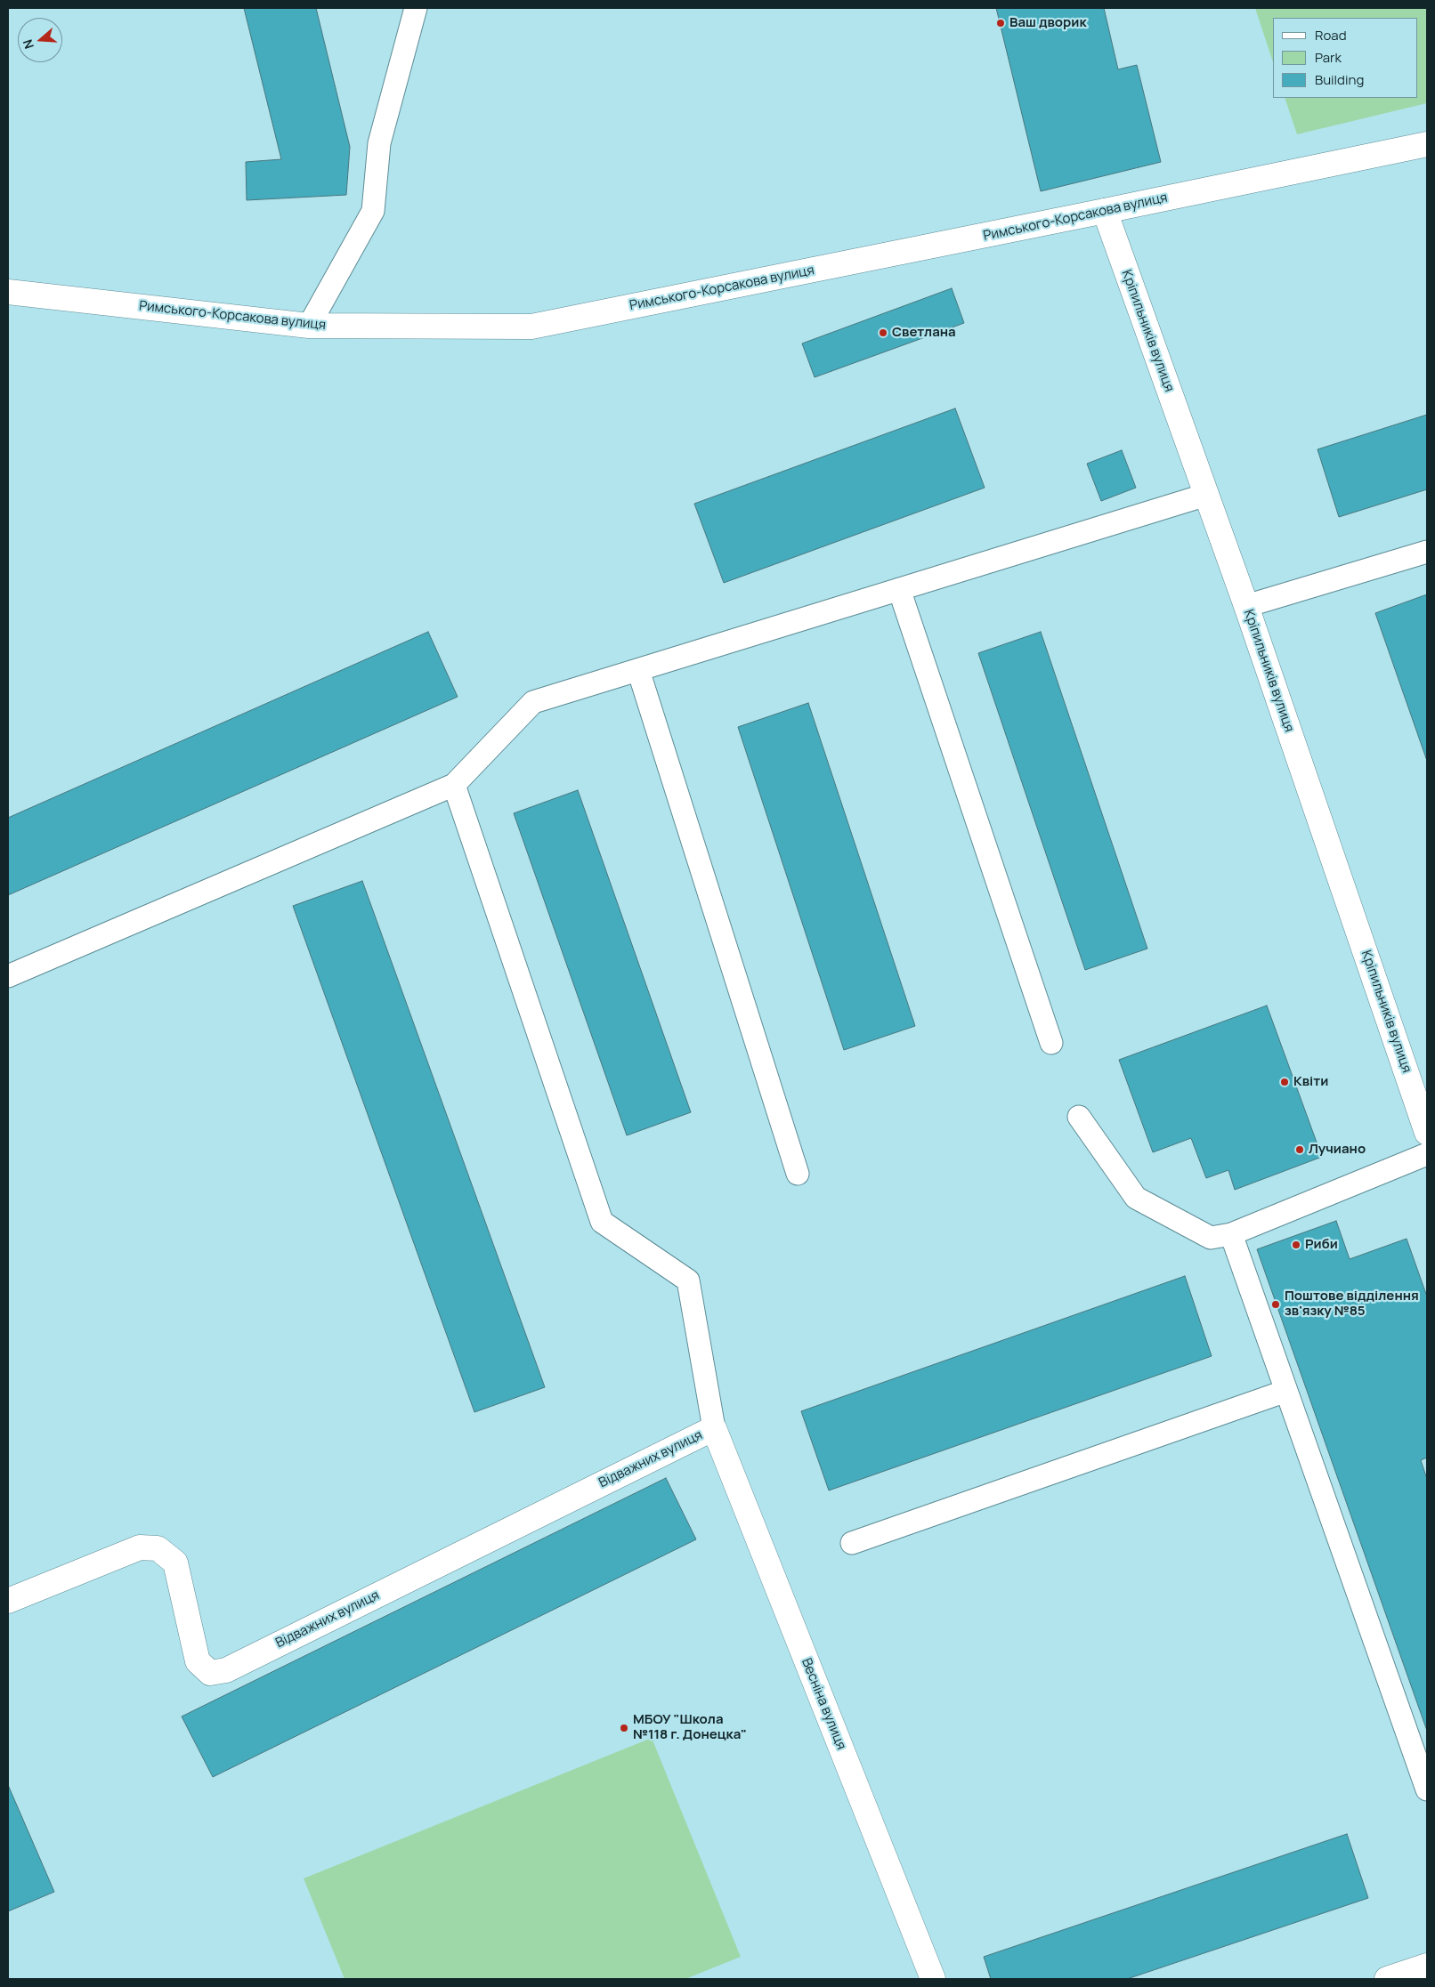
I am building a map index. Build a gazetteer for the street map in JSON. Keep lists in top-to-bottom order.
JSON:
{
  "streets": {
    "street": [
      "Римського-Корсакова вулиця",
      "Кріпильників вулиця",
      "Відважних вулиця",
      "Весніна вулиця"
    ]
  },
  "crossings": [
    ["Римського-Корсакова вулиця", "Кріпильників вулиця"],
    ["Відважних вулиця", "Весніна вулиця"]
  ],
  "places": [
    "Ваш дворик",
    "Светлана",
    "Квіти",
    "Лучиано",
    "Риби",
    "Поштове відділення зв'язку №85",
    "МБОУ \"Школа №118 г. Донецка\""
  ],
  "legend": ["Road", "Park", "Building"],
  "north": "left"
}
